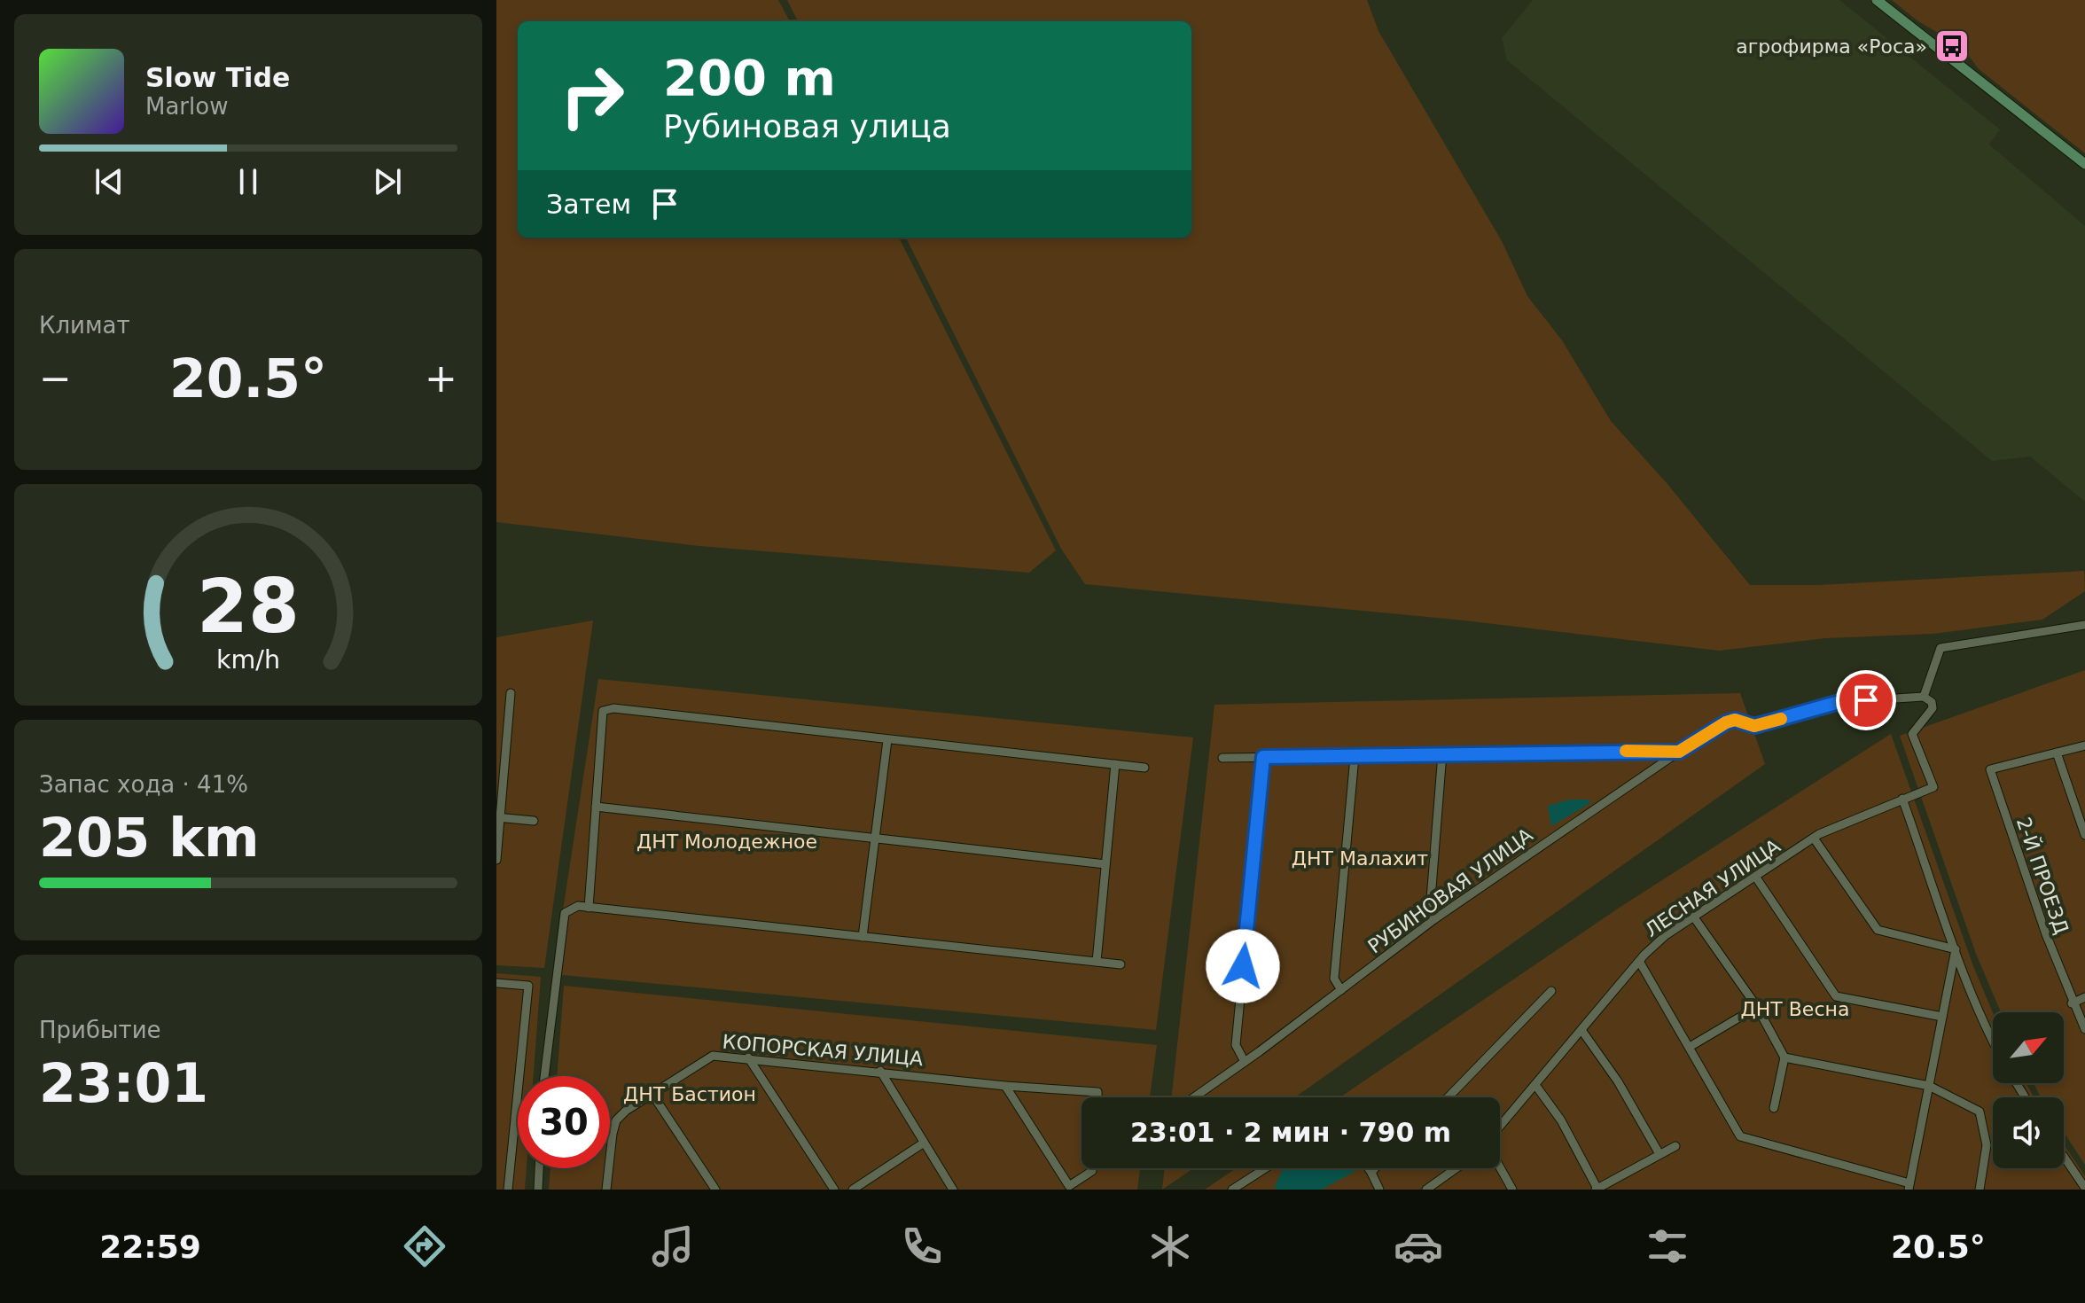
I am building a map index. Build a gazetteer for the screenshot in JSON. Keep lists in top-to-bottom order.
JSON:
{
  "streets": {
    "street": [
      "2-Й ПРОЕЗД",
      "ЛЕСНАЯ УЛИЦА",
      "РУБИНОВАЯ УЛИЦА",
      "КОПОРСКАЯ УЛИЦА"
    ]
  },
  "crossings": [
    ["ЛЕСНАЯ УЛИЦА", "РУБИНОВАЯ УЛИЦА"]
  ],
  "parks": [
    "ДНТ Молодежное",
    "ДНТ Малахит",
    "ДНТ Весна",
    "ДНТ Бастион"
  ],
  "places": {
    "bus stop": ["агрофирма «Роса»"]
  },
  "north": "top right",
  "page": {
    "turn": ["200 m", "Рубиновая улица"],
    "song": ["Slow Tide", "Marlow"],
    "then": "Затем",
    "tile": [
      "Климат",
      ["Запас хода · 41%", "205 km"],
      ["Прибытие", "23:01"]
    ],
    "heat": ["−", "20.5°", "+"],
    "limit": "30",
    "trip": "23:01 · 2 мин · 790 m",
    "tabs": ["22:59", "20.5°"],
    "gauge": ["28", "km/h"]
  }
}
